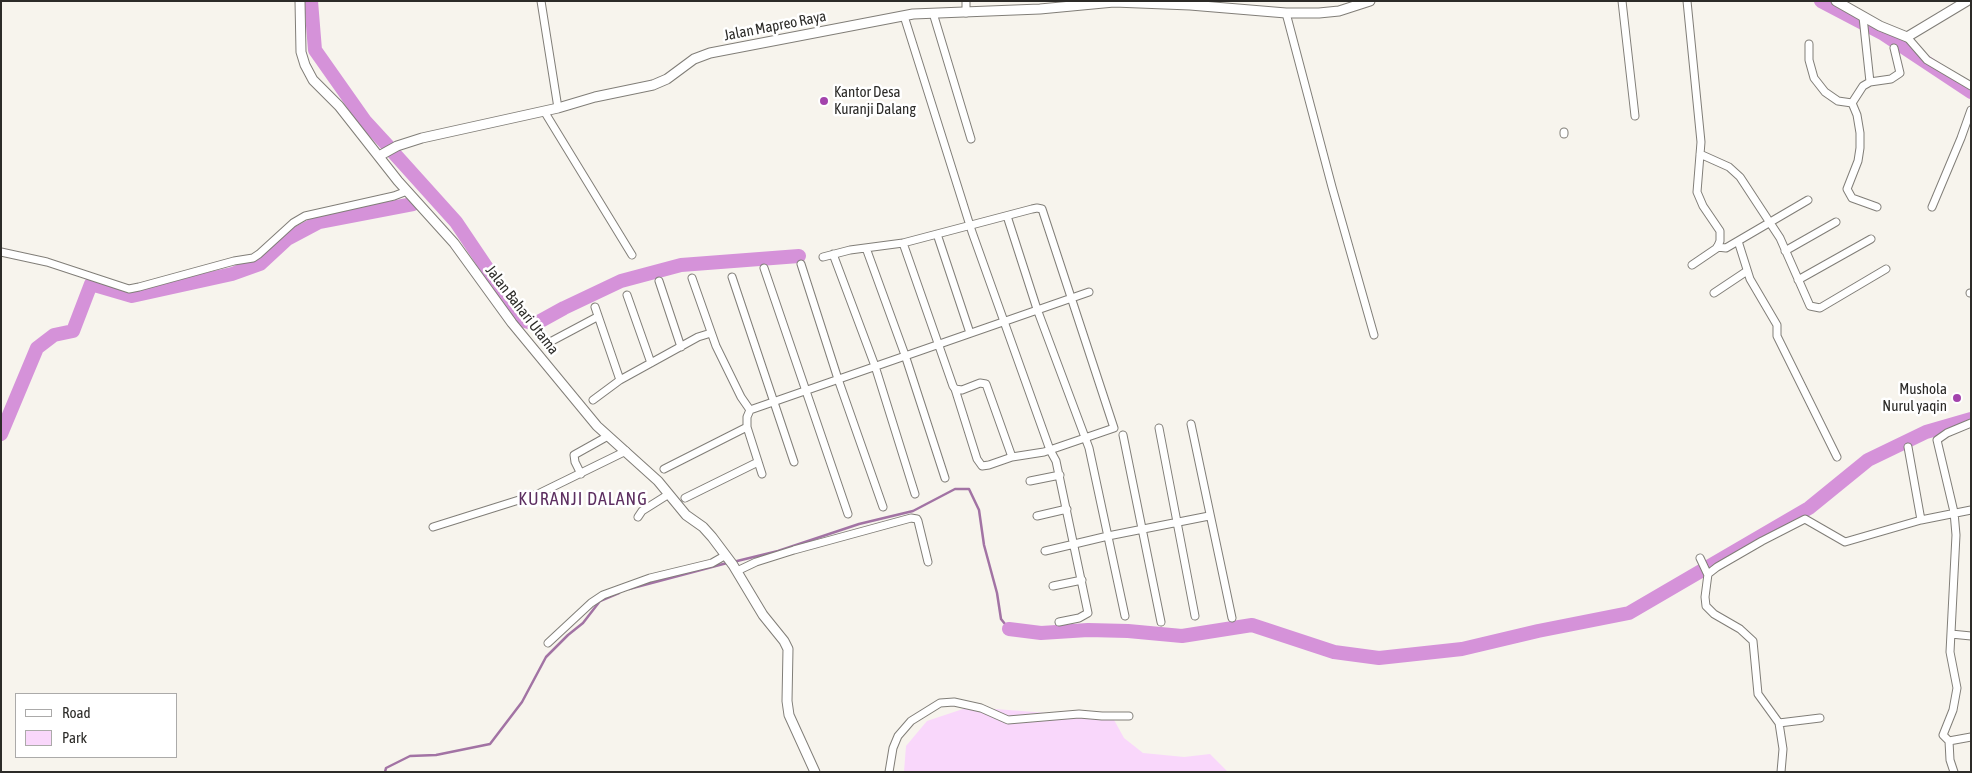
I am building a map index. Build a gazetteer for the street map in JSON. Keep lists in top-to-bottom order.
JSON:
{
  "streets": {
    "street": ["Jalan Mapreo Raya", "Jalan Bahari Utama"]
  },
  "crossings": [
    ["Jalan Mapreo Raya", "Jalan Bahari Utama"]
  ],
  "districts": ["KURANJI DALANG"],
  "places": ["Kantor Desa Kuranji Dalang", "Mushola Nurul yaqin"],
  "legend": ["Road", "Park"]
}
